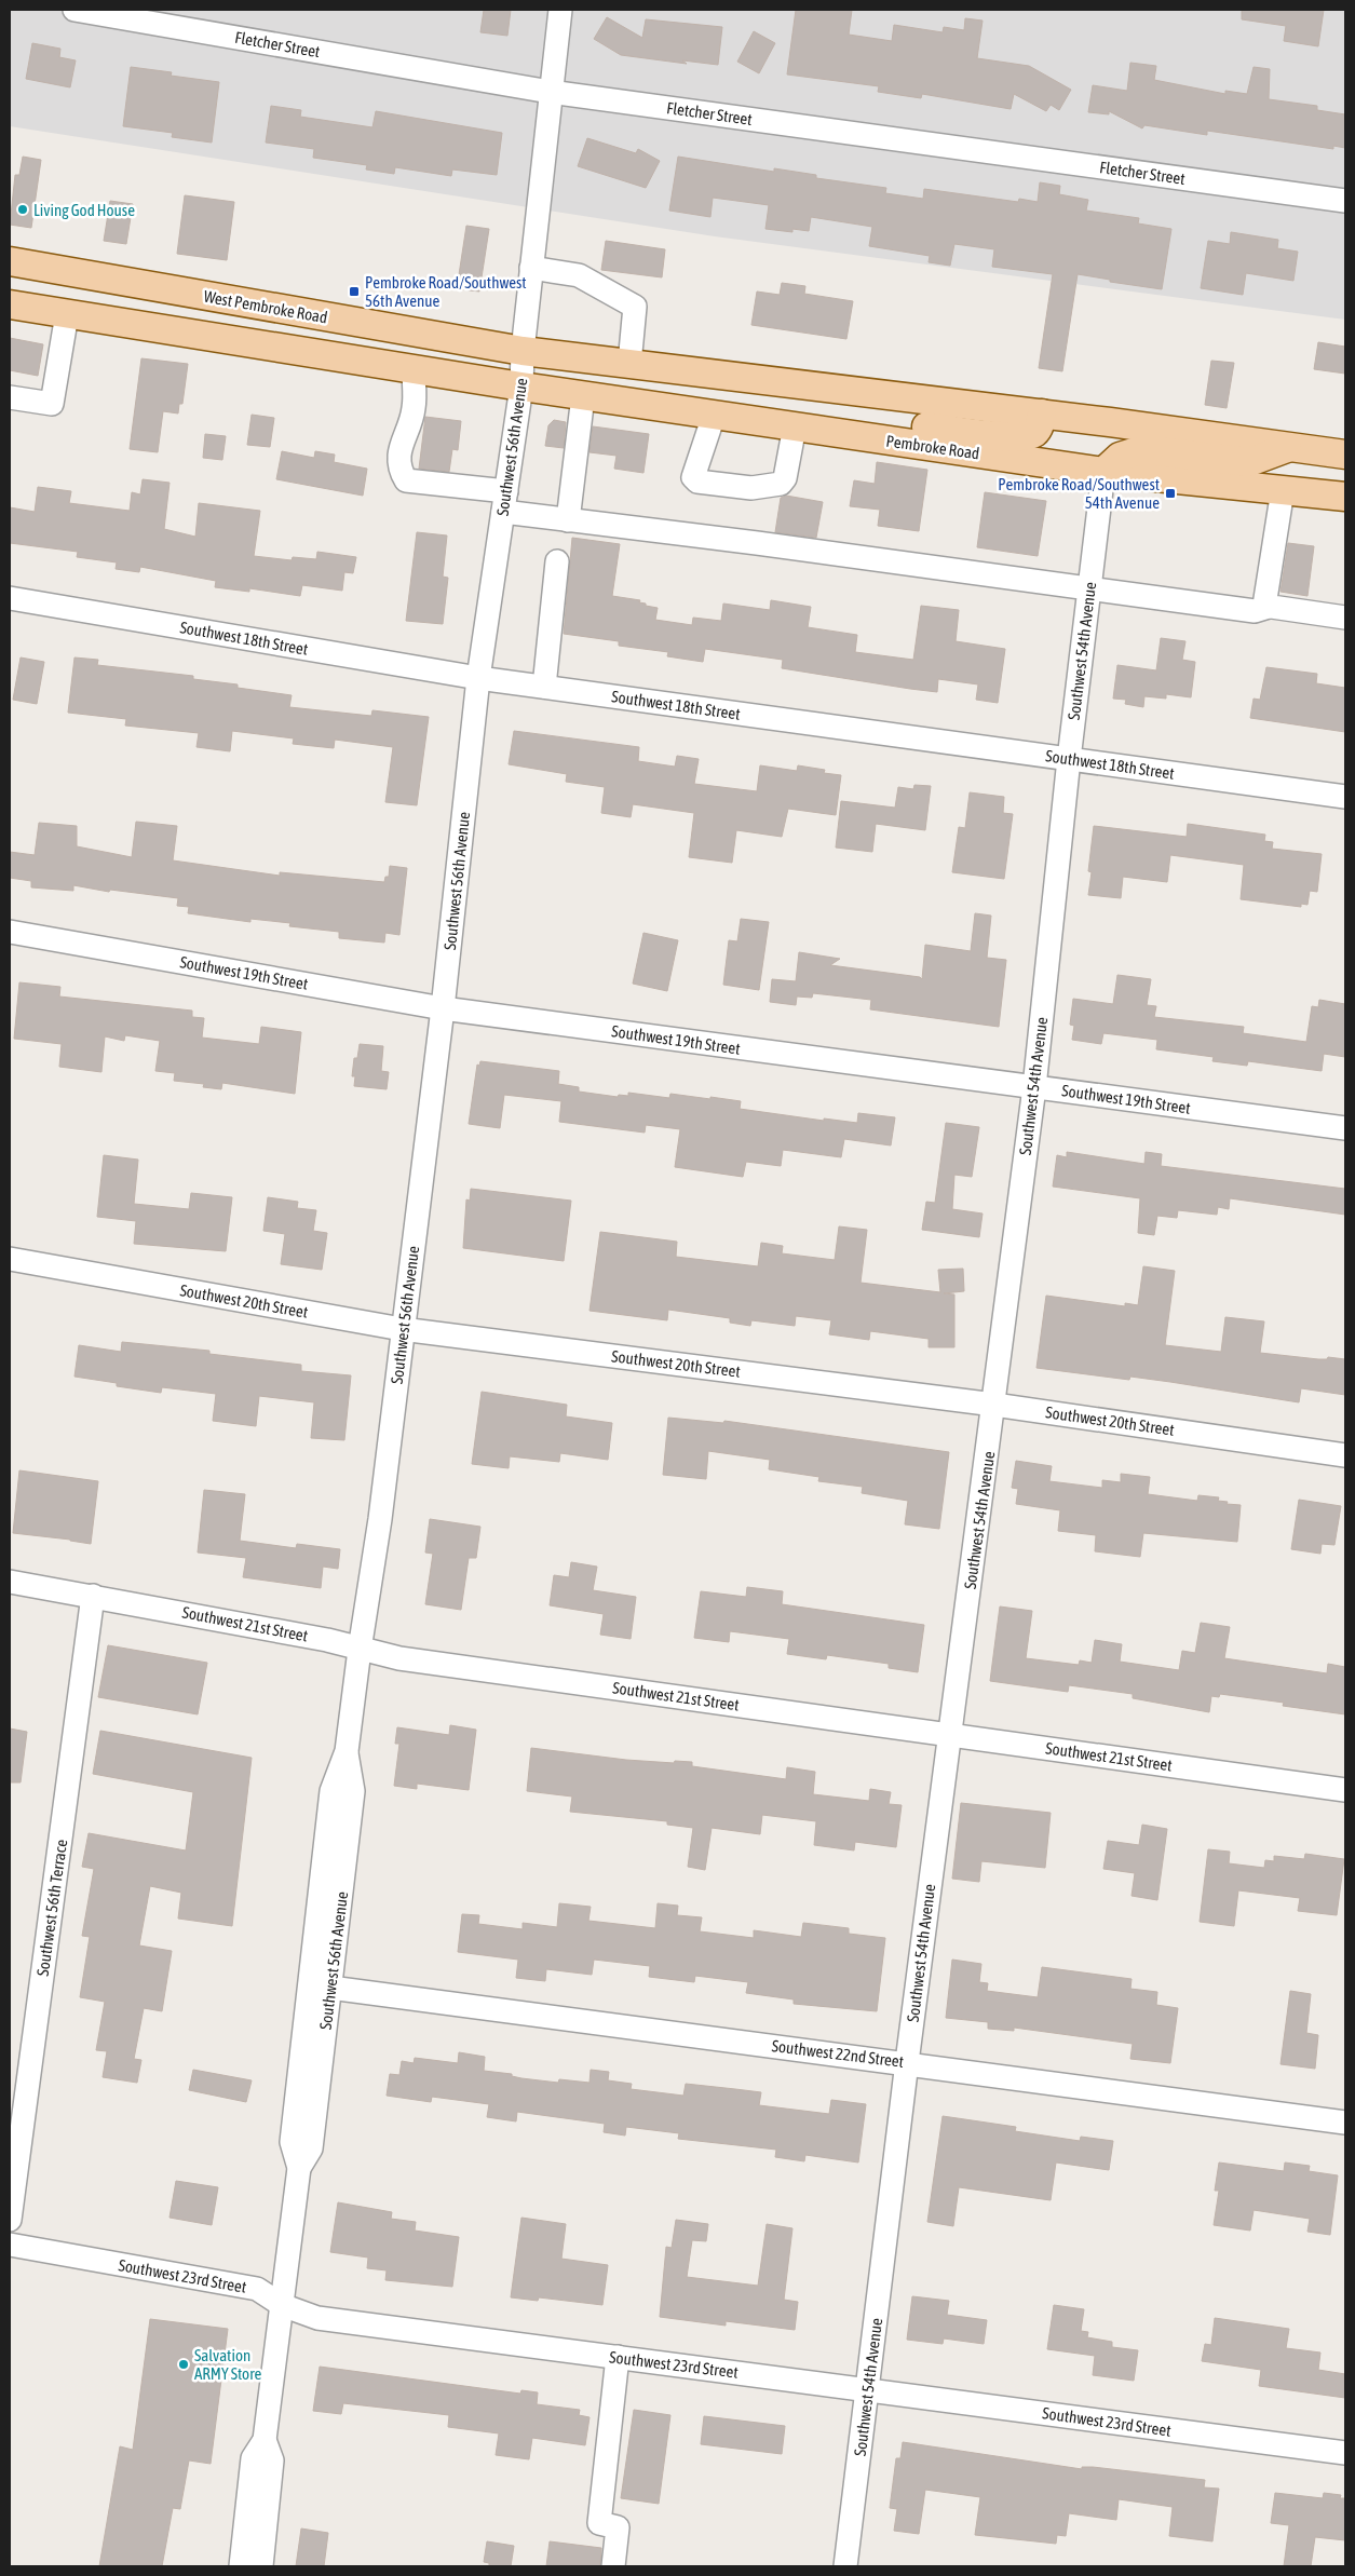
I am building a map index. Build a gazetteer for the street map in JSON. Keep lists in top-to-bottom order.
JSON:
{
  "streets": {
    "main road": ["West Pembroke Road", "Pembroke Road"],
    "street": [
      "Fletcher Street",
      "Southwest 56th Avenue",
      "Southwest 18th Street",
      "Southwest 54th Avenue",
      "Southwest 19th Street",
      "Southwest 20th Street",
      "Southwest 21st Street",
      "Southwest 56th Terrace",
      "Southwest 22nd Street",
      "Southwest 23rd Street"
    ]
  },
  "crossings": [
    ["Fletcher Street", "Southwest 56th Avenue"],
    ["West Pembroke Road", "Southwest 56th Avenue"],
    ["Southwest 56th Avenue", "Pembroke Road"],
    ["Southwest 56th Avenue", "Southwest 18th Street"],
    ["Southwest 56th Avenue", "Southwest 19th Street"],
    ["Southwest 56th Avenue", "Southwest 20th Street"],
    ["Southwest 56th Avenue", "Southwest 21st Street"],
    ["Southwest 56th Avenue", "Southwest 22nd Street"],
    ["Southwest 56th Avenue", "Southwest 23rd Street"],
    ["Pembroke Road", "Southwest 54th Avenue"],
    ["Southwest 18th Street", "Southwest 54th Avenue"],
    ["Southwest 54th Avenue", "Southwest 19th Street"],
    ["Southwest 54th Avenue", "Southwest 20th Street"],
    ["Southwest 54th Avenue", "Southwest 21st Street"],
    ["Southwest 54th Avenue", "Southwest 22nd Street"],
    ["Southwest 54th Avenue", "Southwest 23rd Street"],
    ["Southwest 21st Street", "Southwest 56th Terrace"]
  ],
  "places": {
    "other": ["Living God House", "Salvation ARMY Store"],
    "transit": ["Pembroke Road/Southwest 56th Avenue", "Pembroke Road/Southwest 54th Avenue"]
  }
}
